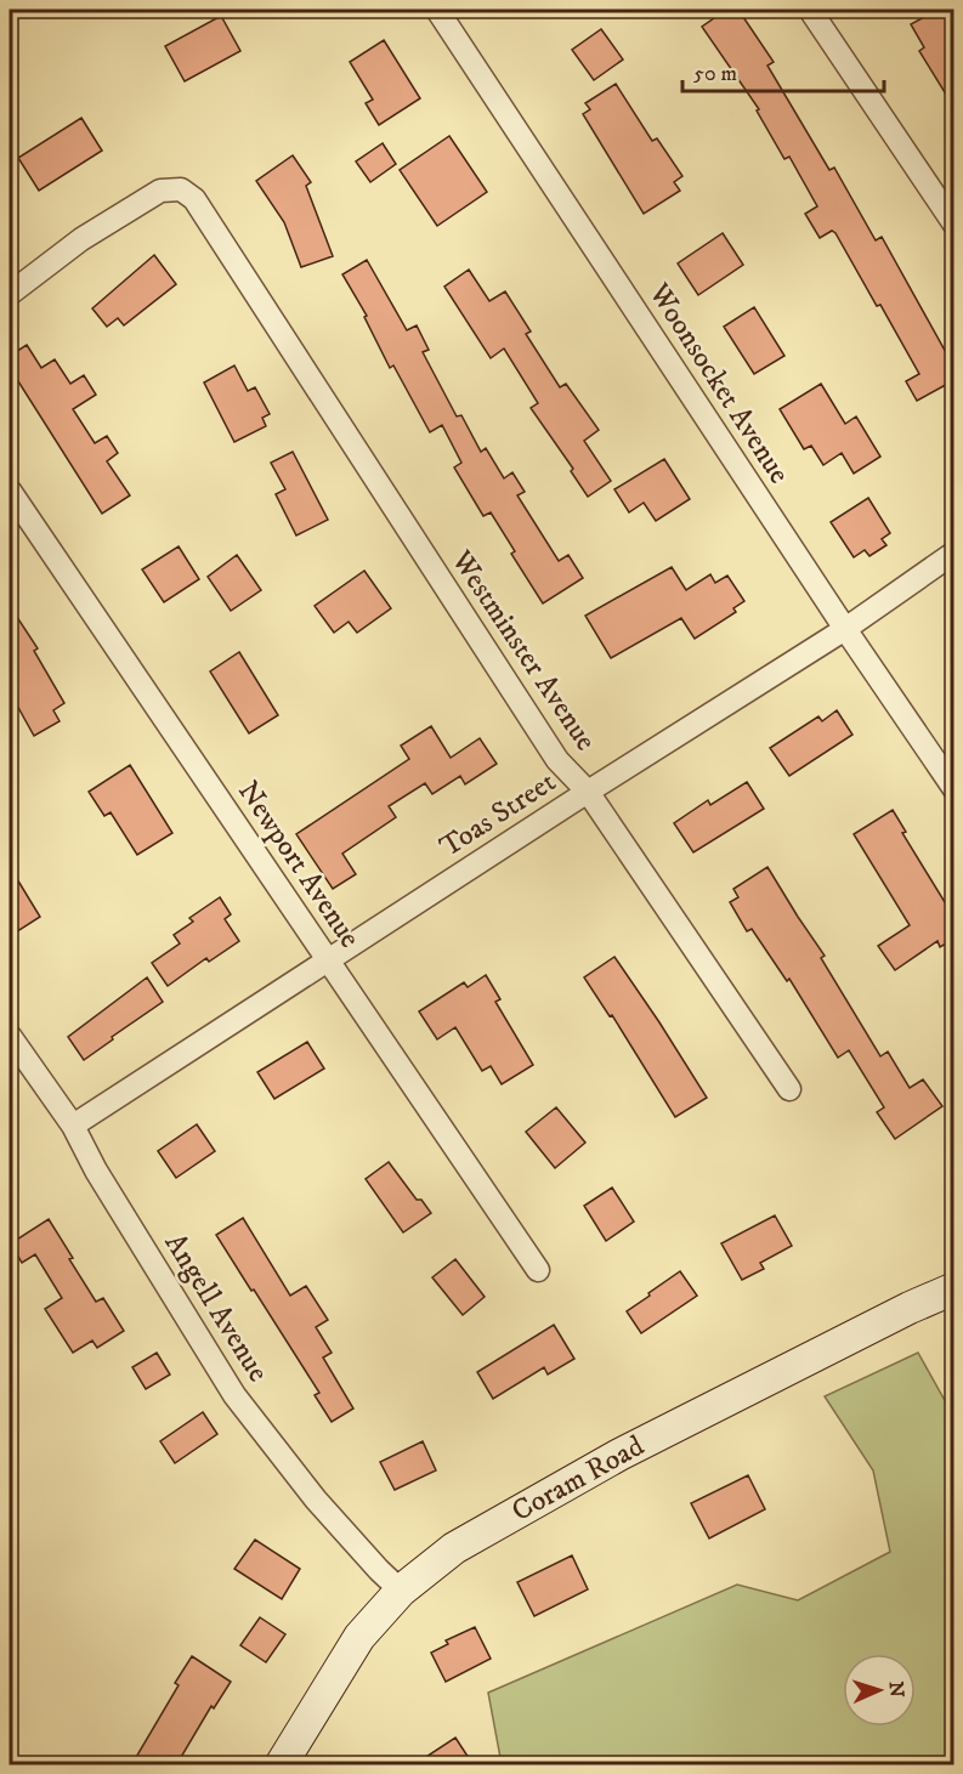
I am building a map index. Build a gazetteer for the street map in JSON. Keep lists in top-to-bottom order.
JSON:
{
  "streets": {
    "street": [
      "Woonsocket Avenue",
      "Westminster Avenue",
      "Toas Street",
      "Newport Avenue",
      "Angell Avenue",
      "Coram Road"
    ]
  },
  "crossings": [
    ["Woonsocket Avenue", "Toas Street"],
    ["Westminster Avenue", "Toas Street"],
    ["Toas Street", "Newport Avenue"],
    ["Toas Street", "Angell Avenue"],
    ["Angell Avenue", "Coram Road"]
  ],
  "scale_bar": "50 m",
  "north": "right"
}
